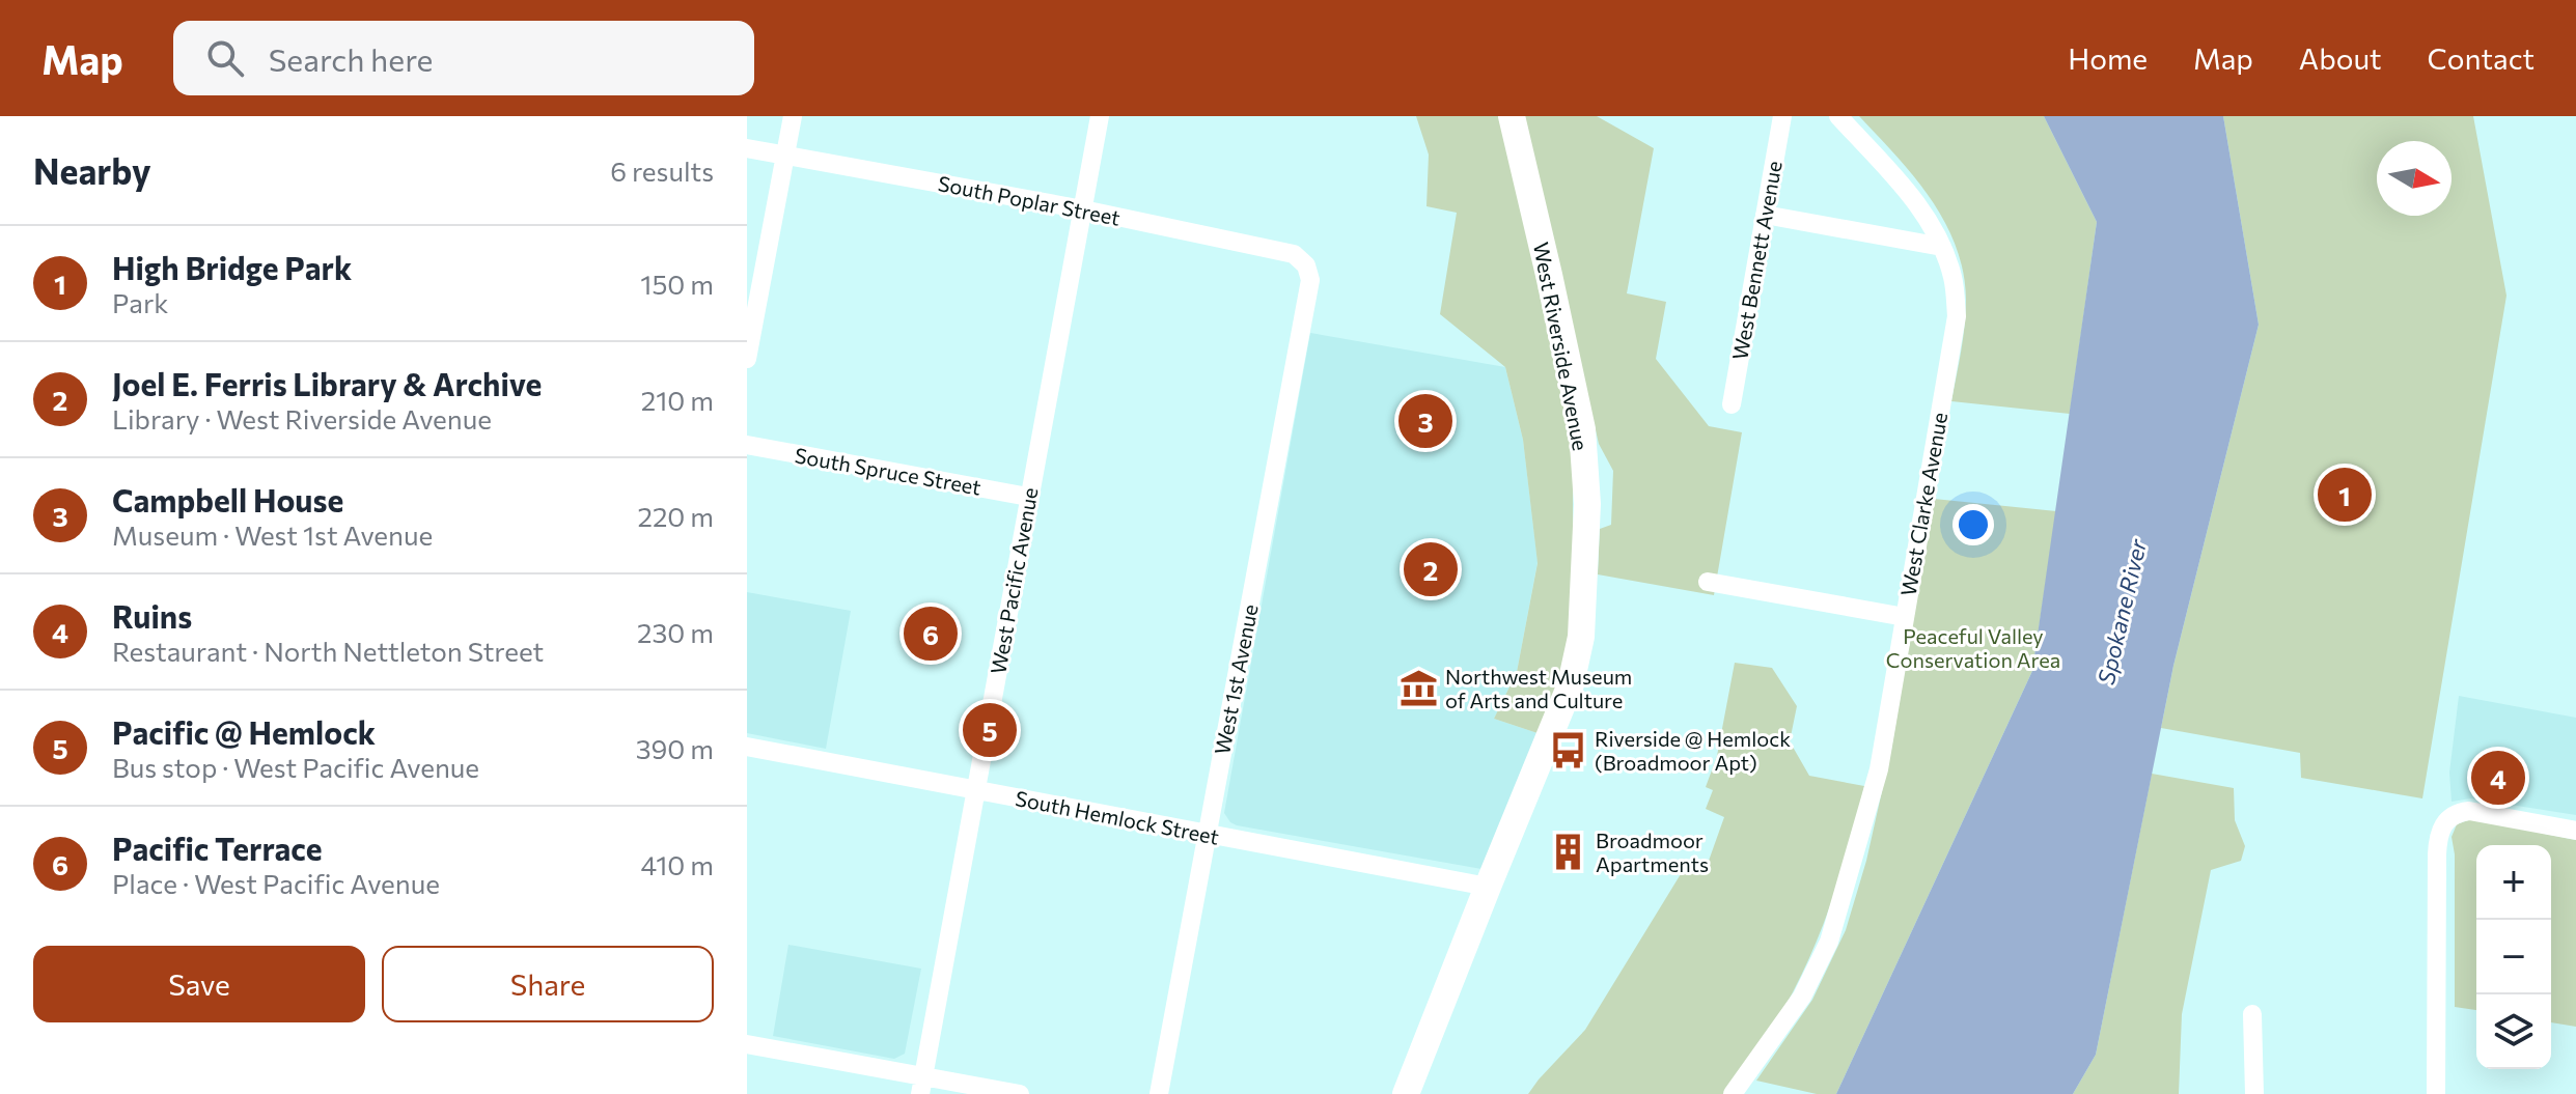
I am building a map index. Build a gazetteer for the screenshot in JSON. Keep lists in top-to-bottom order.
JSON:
{
  "streets": {
    "main road": ["West Riverside Avenue"],
    "street": [
      "South Poplar Street",
      "West Bennett Avenue",
      "South Spruce Street",
      "West Clarke Avenue",
      "West Pacific Avenue",
      "West 1st Avenue",
      "South Hemlock Street"
    ]
  },
  "crossings": [
    ["South Poplar Street", "West Pacific Avenue"],
    ["South Poplar Street", "West 1st Avenue"],
    ["West Riverside Avenue", "South Hemlock Street"],
    ["South Spruce Street", "West Pacific Avenue"],
    ["West Pacific Avenue", "South Hemlock Street"],
    ["West 1st Avenue", "South Hemlock Street"]
  ],
  "water": ["Spokane River"],
  "parks": ["Peaceful Valley Conservation Area"],
  "places": {
    "museum": ["Northwest Museum of Arts and Culture"],
    "bus stop": ["Riverside @ Hemlock (Broadmoor Apt)"],
    "building": ["Broadmoor Apartments"]
  },
  "north": "right",
  "page": {
    "header": "Map",
    "search": "Search here",
    "nav": [
      "Home",
      "Map",
      "About",
      "Contact"
    ],
    "heading": ["Nearby", "6 results"],
    "list": [
      {
        "mark": "1",
        "name": "High Bridge Park",
        "note": "Park",
        "value": "150 m"
      },
      {
        "mark": "2",
        "name": "Joel E. Ferris Library & Archive",
        "note": "Library · West Riverside Avenue",
        "value": "210 m"
      },
      {
        "mark": "3",
        "name": "Campbell House",
        "note": "Museum · West 1st Avenue",
        "value": "220 m"
      },
      {
        "mark": "4",
        "name": "Ruins",
        "note": "Restaurant · North Nettleton Street",
        "value": "230 m"
      },
      {
        "mark": "5",
        "name": "Pacific @ Hemlock",
        "note": "Bus stop · West Pacific Avenue",
        "value": "390 m"
      },
      {
        "mark": "6",
        "name": "Pacific Terrace",
        "note": "Place · West Pacific Avenue",
        "value": "410 m"
      }
    ],
    "pins": [
      "3",
      "1",
      "2",
      "6",
      "5",
      "4"
    ],
    "map_buttons": ["+", "−"],
    "buttons": ["Save", "Share"]
  }
}
